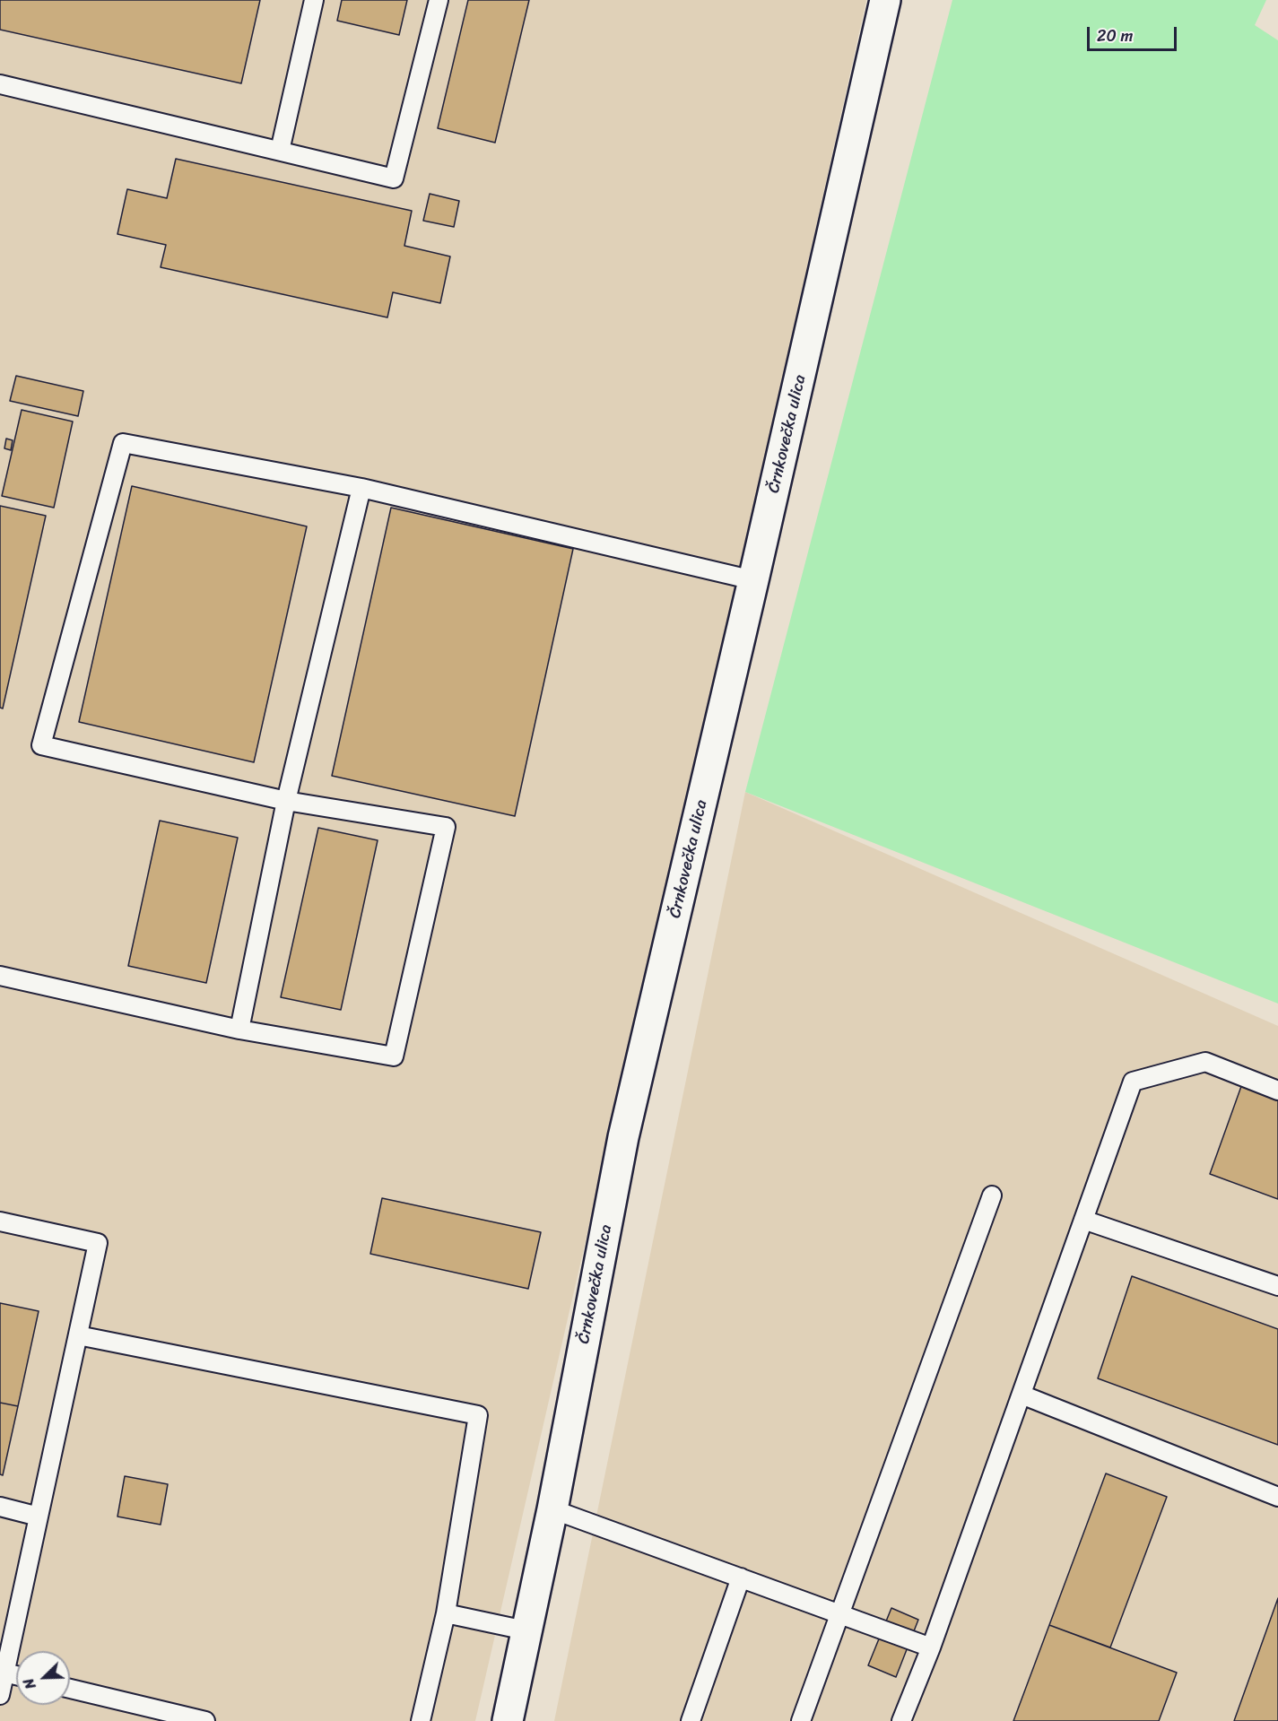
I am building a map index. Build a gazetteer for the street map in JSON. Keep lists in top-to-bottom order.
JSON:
{
  "streets": {
    "street": ["Črnkovečka ulica"]
  },
  "scale_bar": "20 m",
  "north": "bottom left"
}
